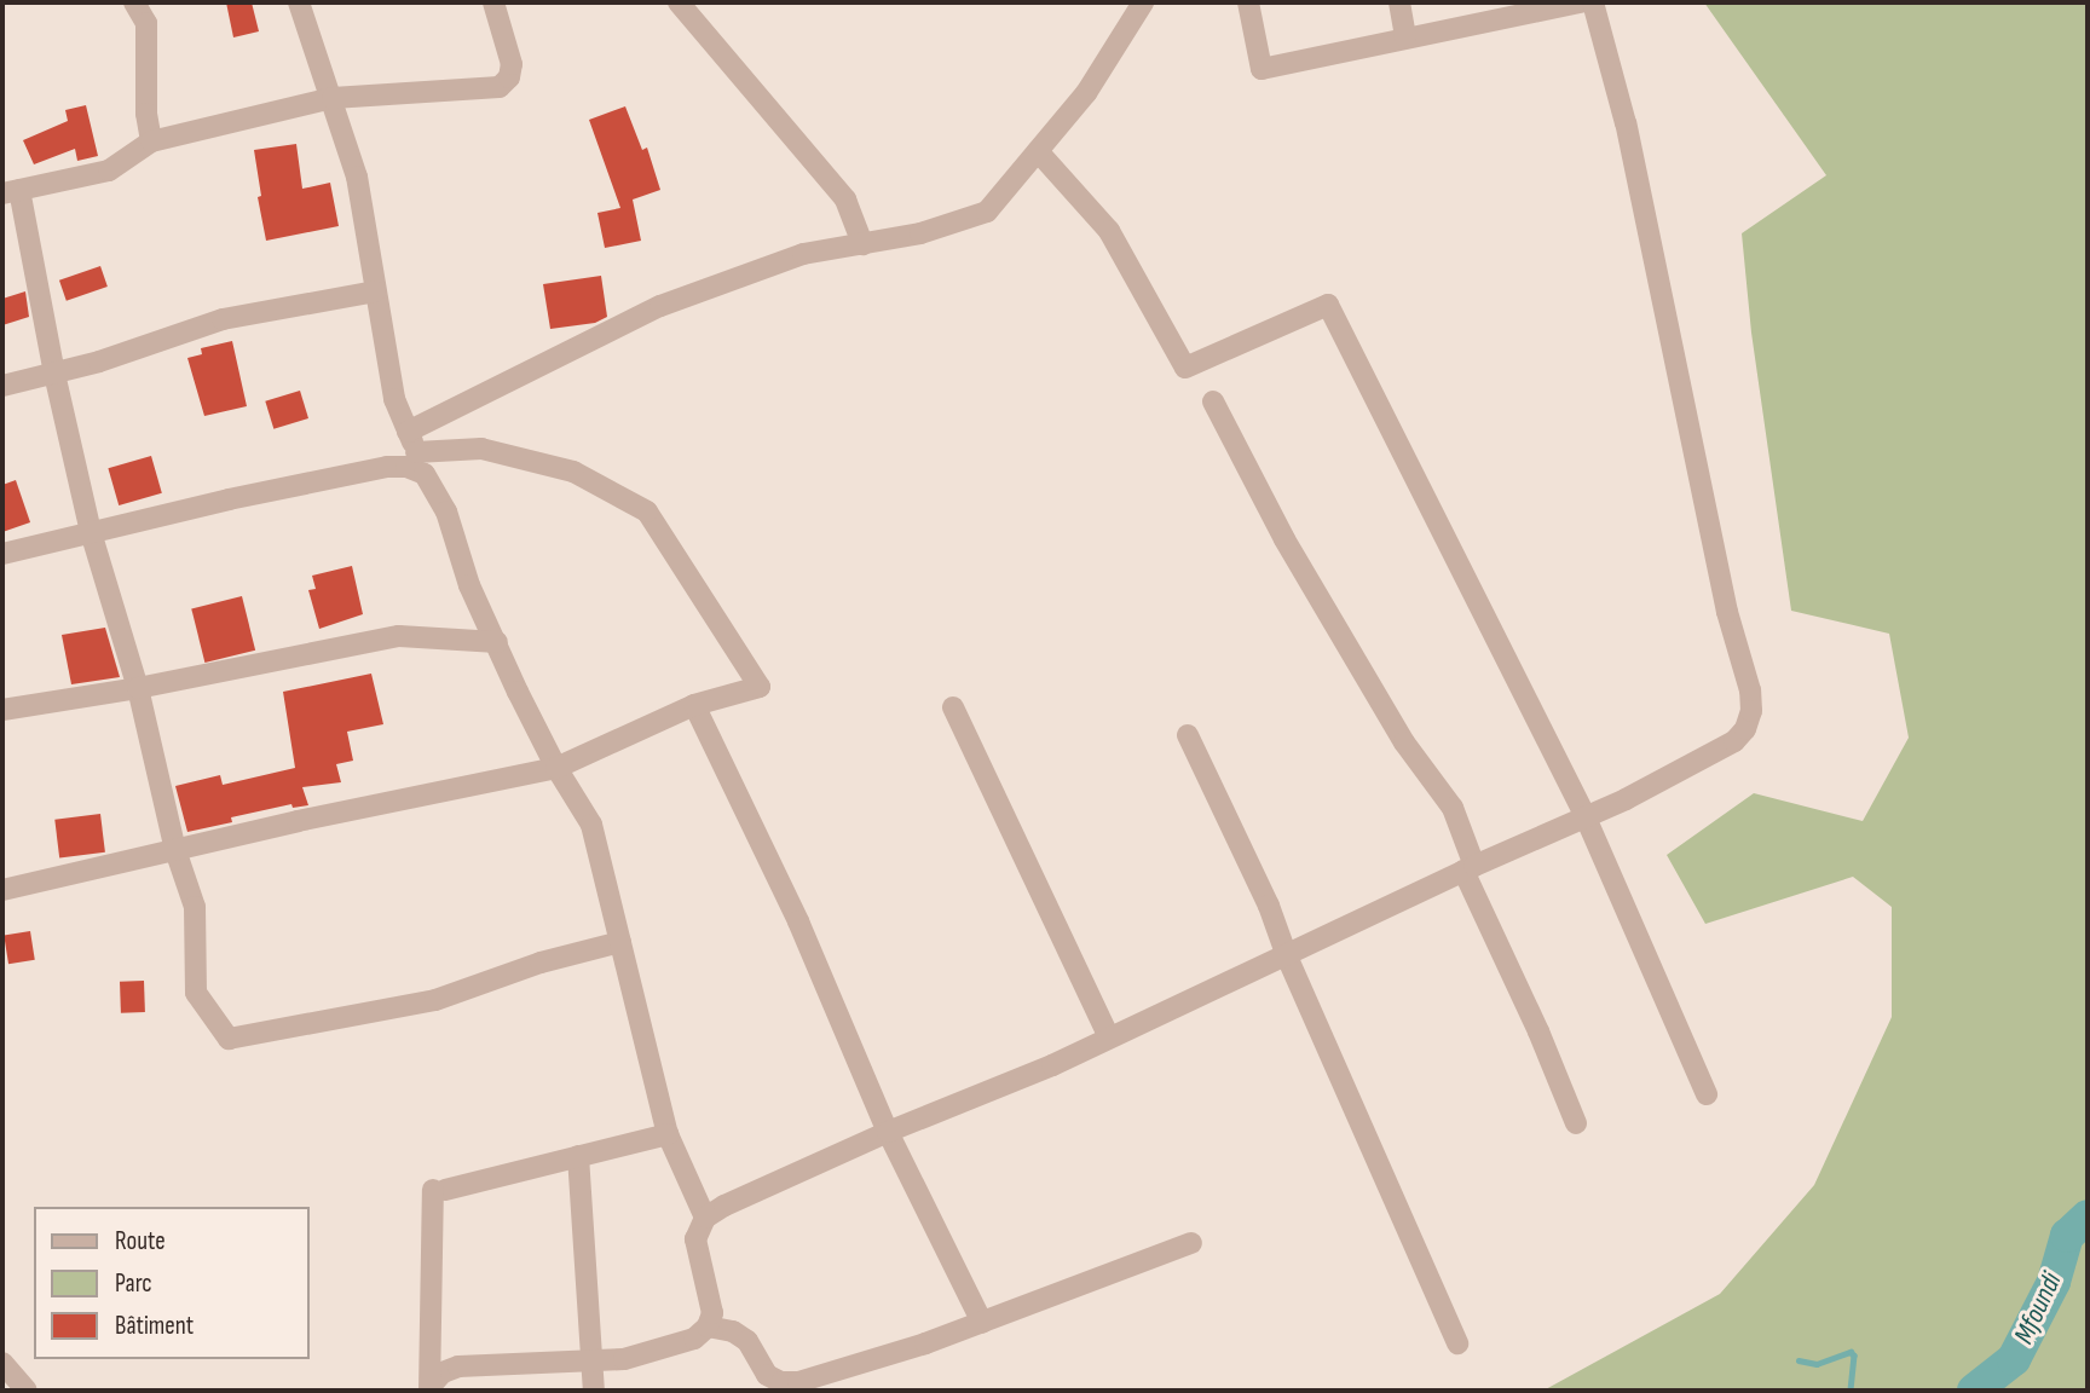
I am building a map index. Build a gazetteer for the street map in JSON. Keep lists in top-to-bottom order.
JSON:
{
  "water": ["Mfoundi"],
  "legend": ["Route", "Parc", "Bâtiment"]
}
